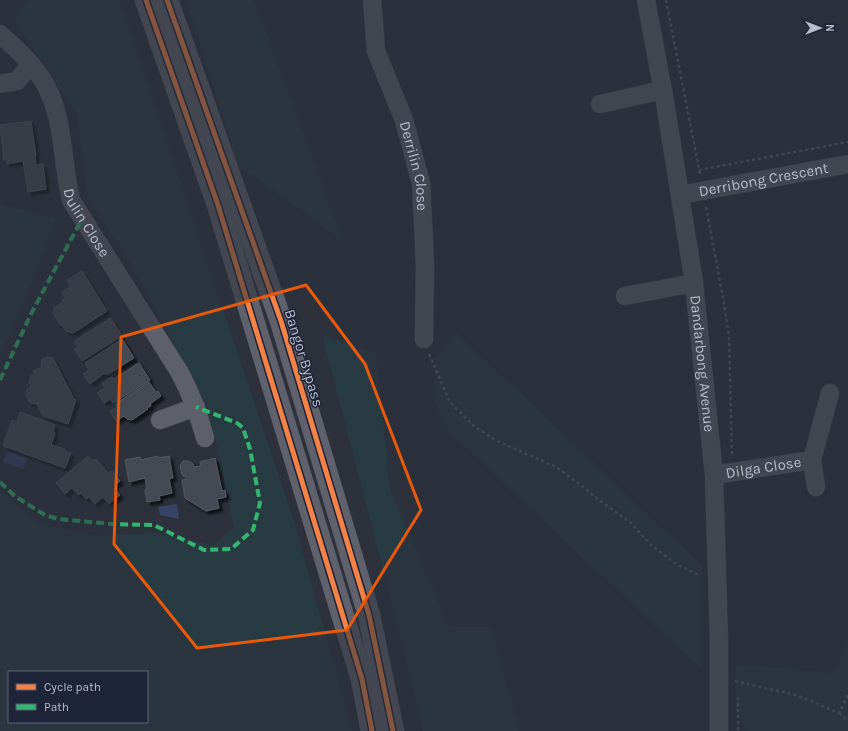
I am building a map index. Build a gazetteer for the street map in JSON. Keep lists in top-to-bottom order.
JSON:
{
  "streets": {
    "main road": ["Bangor Bypass"],
    "street": [
      "Derrilin Close",
      "Derribong Crescent",
      "Dulin Close",
      "Dandarbong Avenue",
      "Dilga Close"
    ]
  },
  "crossings": [
    ["Derribong Crescent", "Dandarbong Avenue"],
    ["Dandarbong Avenue", "Dilga Close"]
  ],
  "legend": ["Cycle path", "Path"],
  "north": "right"
}
